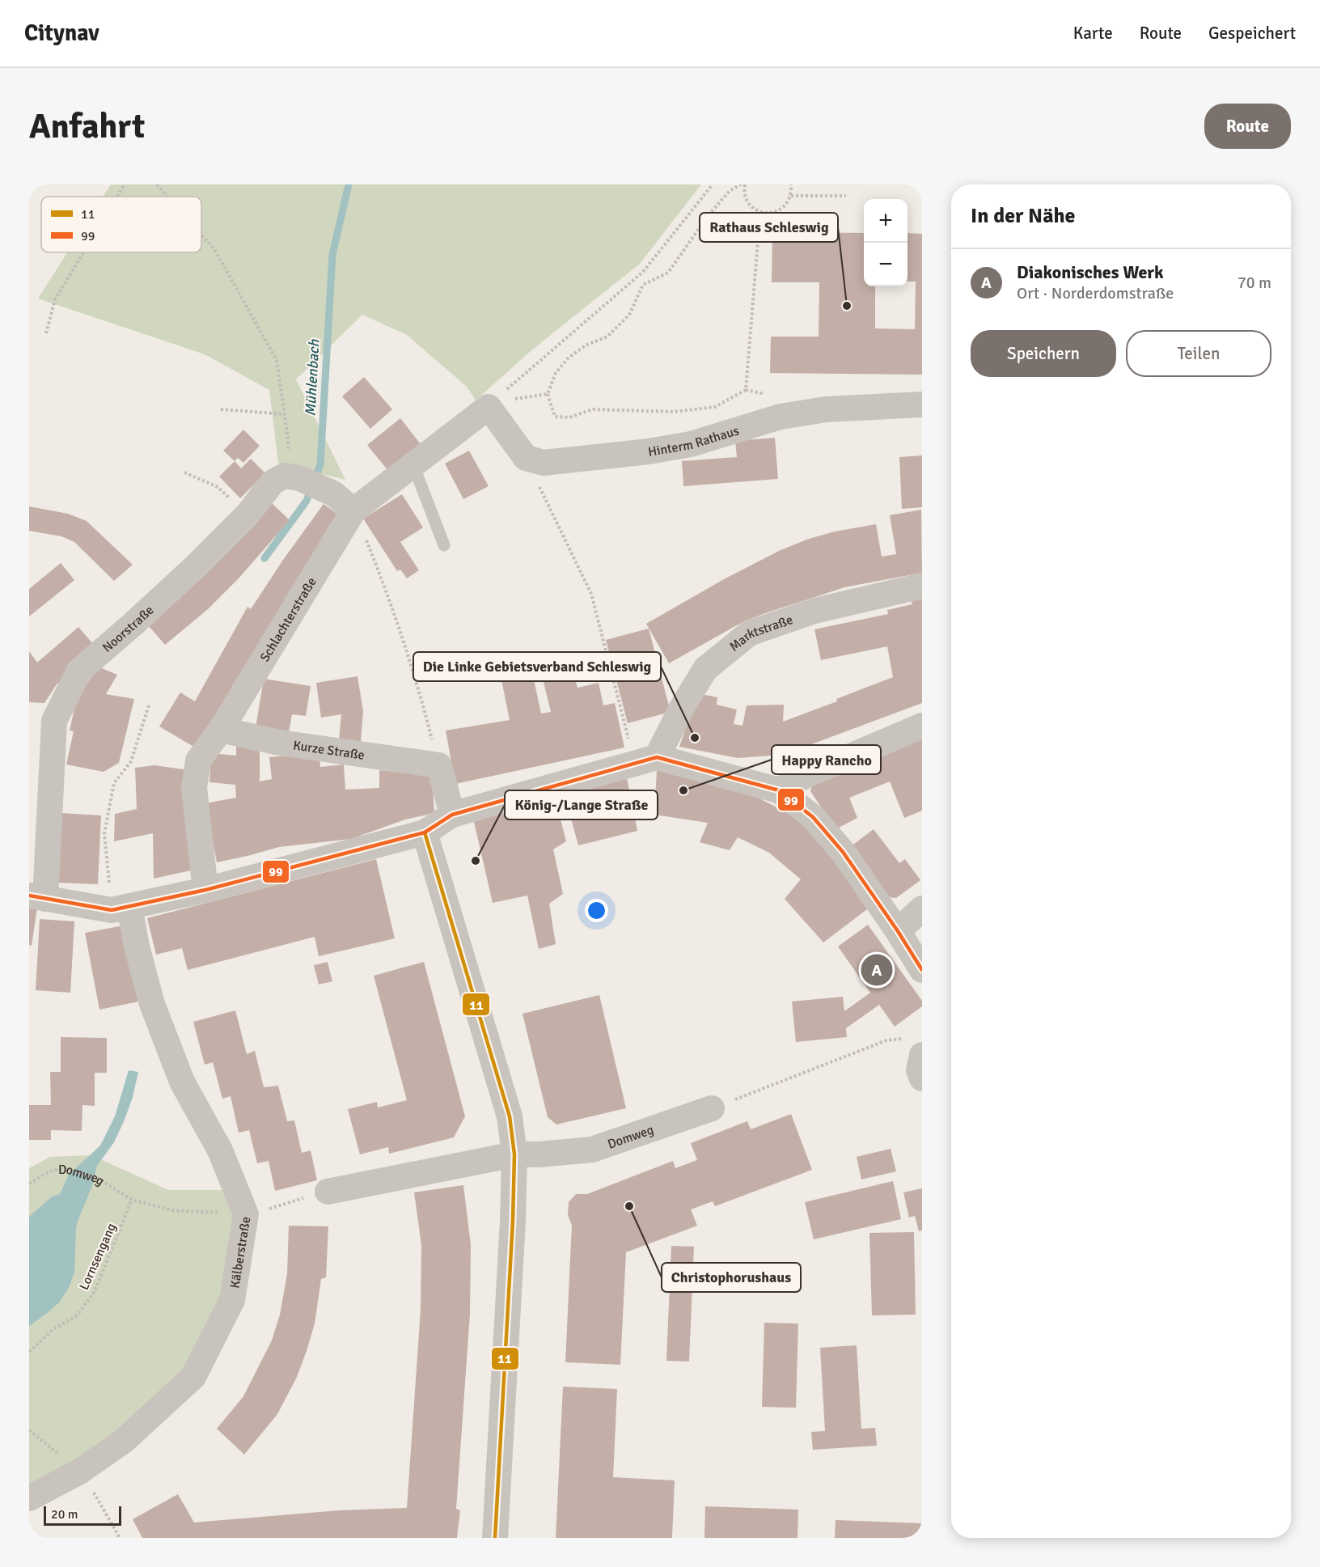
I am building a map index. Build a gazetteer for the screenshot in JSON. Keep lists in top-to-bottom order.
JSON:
{
  "streets": {
    "street": [
      "Hinterm Rathaus",
      "Schlachterstraße",
      "Noorstraße",
      "Marktstraße",
      "Kurze Straße",
      "Domweg",
      "Kälberstraße"
    ],
    "path": ["Lornsengang"]
  },
  "crossings": [
    ["Schlachterstraße", "Kurze Straße"],
    ["Domweg", "Lornsengang"]
  ],
  "water": ["Mühlenbach"],
  "places": [
    "Rathaus Schleswig",
    "Die Linke Gebietsverband Schleswig",
    "Happy Rancho",
    "König-/Lange Straße",
    "Christophorushaus"
  ],
  "lines": ["transit line 99", "transit line 11"],
  "legend": ["11", "99"],
  "scale_bar": "20 m",
  "page": {
    "header": "Citynav",
    "nav": ["Karte", "Route", "Gespeichert"],
    "buttons": [
      "Route",
      ["Speichern", "Teilen"]
    ],
    "title": "Anfahrt",
    "heading": "In der Nähe",
    "map_buttons": ["+", "−"],
    "list": [
      {
        "mark": "A",
        "name": "Diakonisches Werk",
        "note": "Ort · Norderdomstraße",
        "value": "70 m"
      }
    ],
    "pins": "A",
    "scale": "20 m"
  }
}
